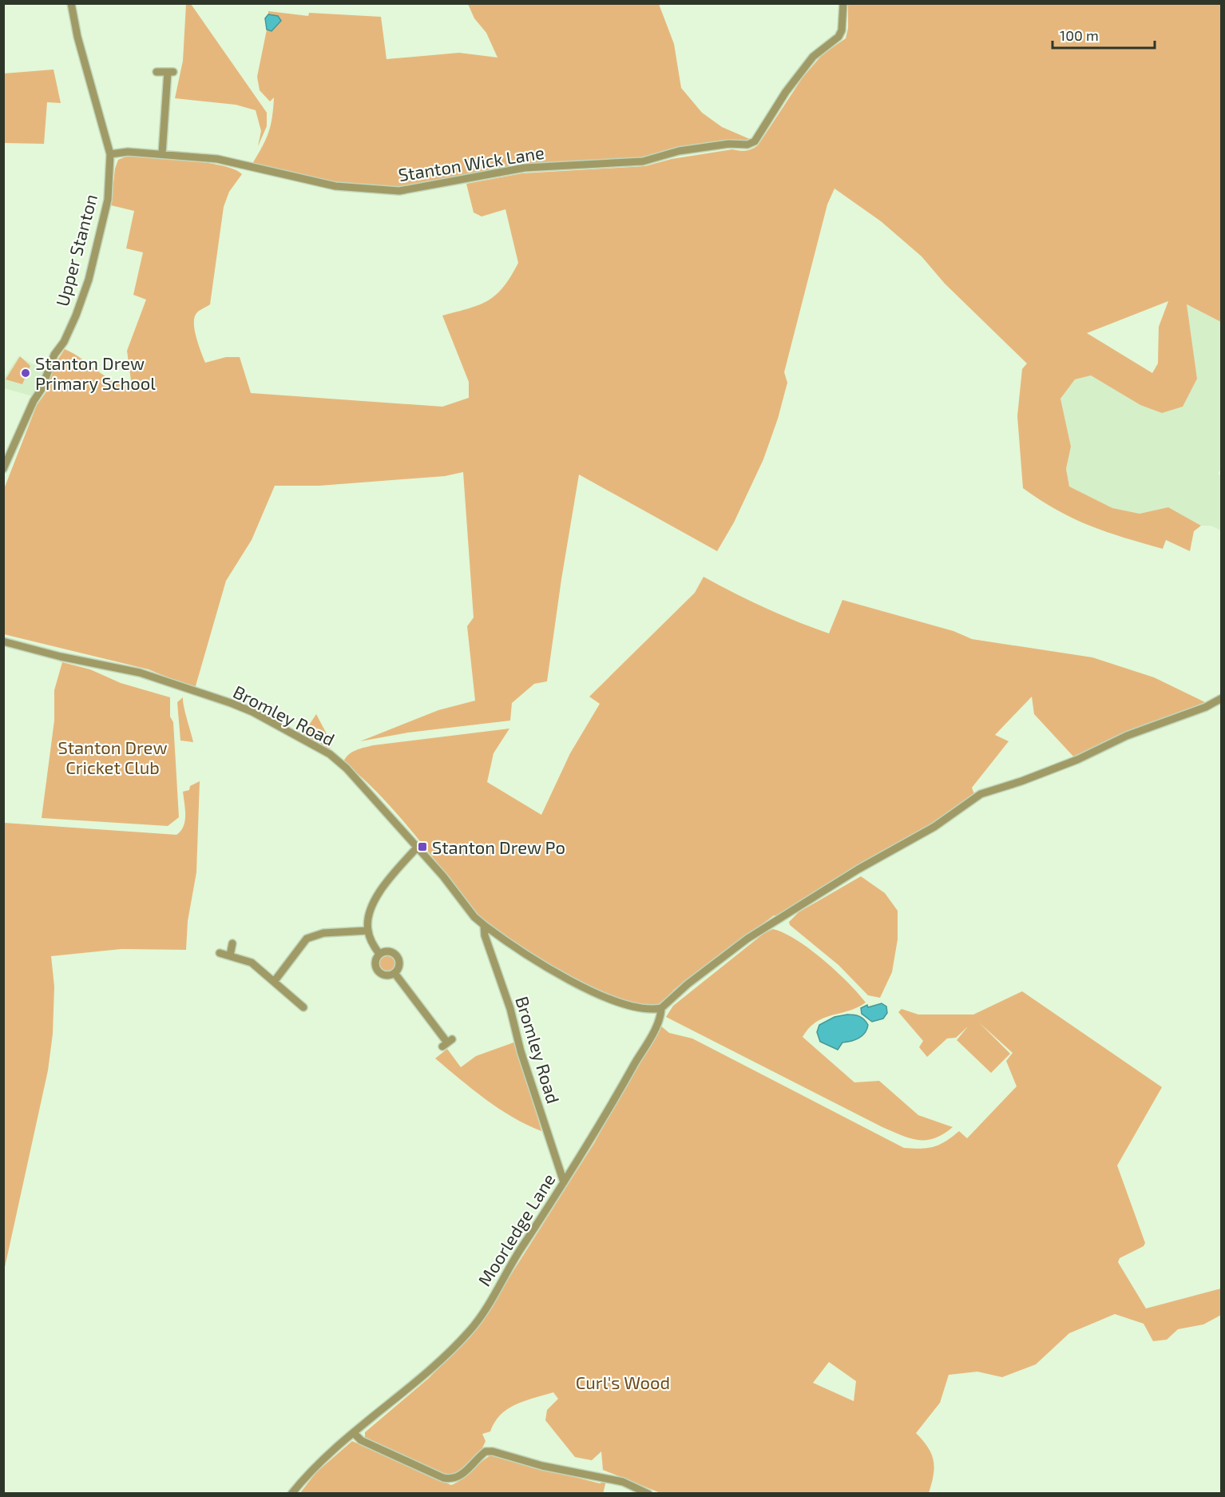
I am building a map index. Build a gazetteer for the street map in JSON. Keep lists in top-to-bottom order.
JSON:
{
  "streets": {
    "street": [
      "Stanton Wick Lane",
      "Upper Stanton",
      "Bromley Road",
      "Moorledge Lane"
    ]
  },
  "crossings": [
    ["Stanton Wick Lane", "Upper Stanton"],
    ["Bromley Road", "Moorledge Lane"]
  ],
  "parks": ["Stanton Drew Cricket Club", "Curl's Wood"],
  "places": {
    "other": ["Stanton Drew Primary School"],
    "transit": ["Stanton Drew Po"]
  },
  "scale_bar": "100 m"
}
